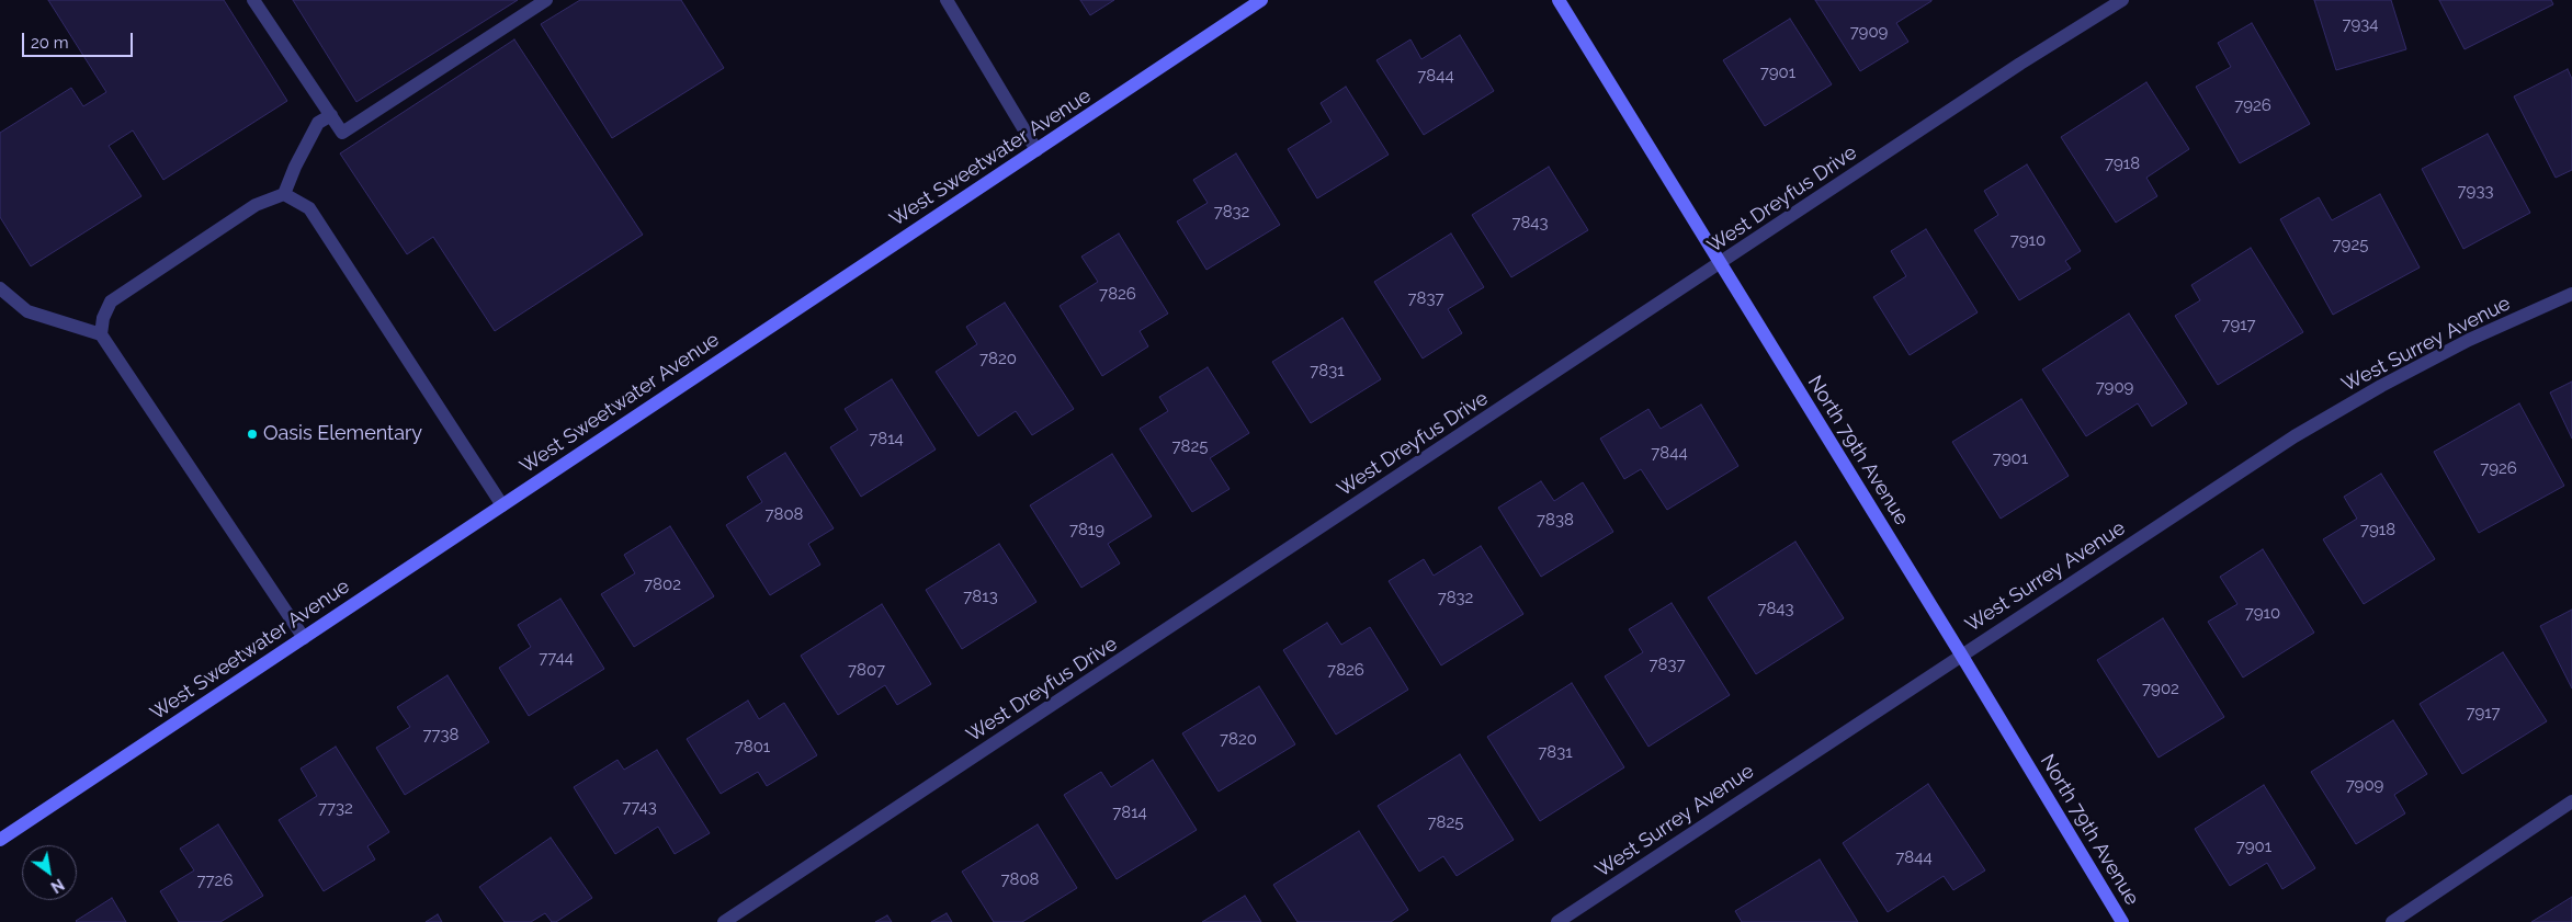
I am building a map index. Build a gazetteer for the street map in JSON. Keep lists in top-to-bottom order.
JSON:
{
  "streets": {
    "street": [
      "West Sweetwater Avenue",
      "West Dreyfus Drive",
      "West Surrey Avenue",
      "North 79th Avenue"
    ]
  },
  "crossings": [
    ["West Dreyfus Drive", "North 79th Avenue"],
    ["West Surrey Avenue", "North 79th Avenue"]
  ],
  "places": ["Oasis Elementary"],
  "house_numbers": [
    "7934",
    "7909",
    "7901",
    "7844",
    "7926",
    "7918",
    "7933",
    "7832",
    "7843",
    "7910",
    "7925",
    "7826",
    "7837",
    "7917",
    "7820",
    "7831",
    "7909",
    "7814",
    "7825",
    "7844",
    "7901",
    "7926",
    "7808",
    "7838",
    "7819",
    "7918",
    "7802",
    "7813",
    "7832",
    "7843",
    "7910",
    "7744",
    "7837",
    "7807",
    "7826",
    "7902",
    "7917",
    "7738",
    "7820",
    "7801",
    "7831",
    "7909",
    "7743",
    "7732",
    "7814",
    "7825",
    "7901",
    "7844",
    "7808",
    "7726"
  ],
  "scale_bar": "20 m",
  "north": "bottom right"
}
